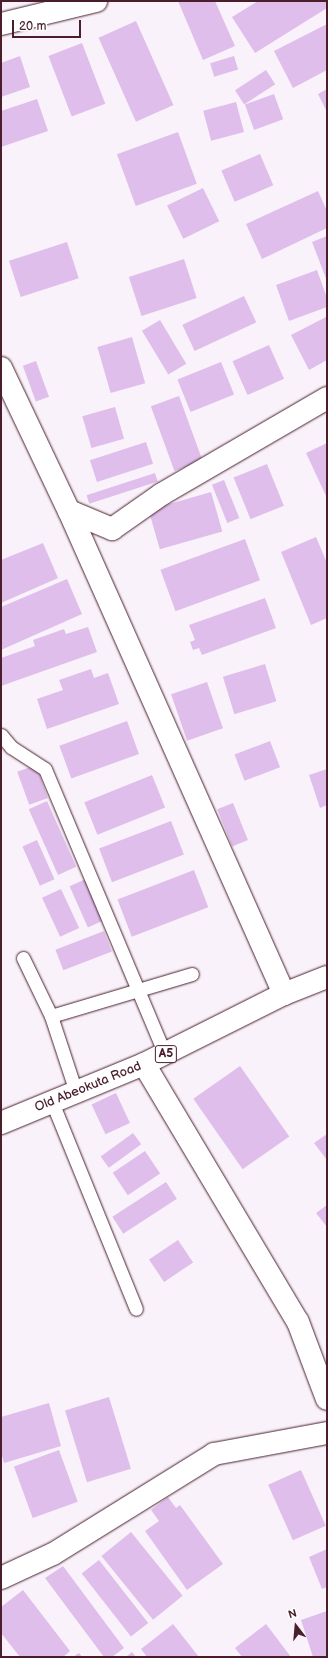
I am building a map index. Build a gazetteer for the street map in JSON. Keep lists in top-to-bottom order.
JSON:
{
  "streets": {
    "main road": ["A5", "Old Abeokuta Road"]
  },
  "scale_bar": "20 m",
  "north": "top"
}
